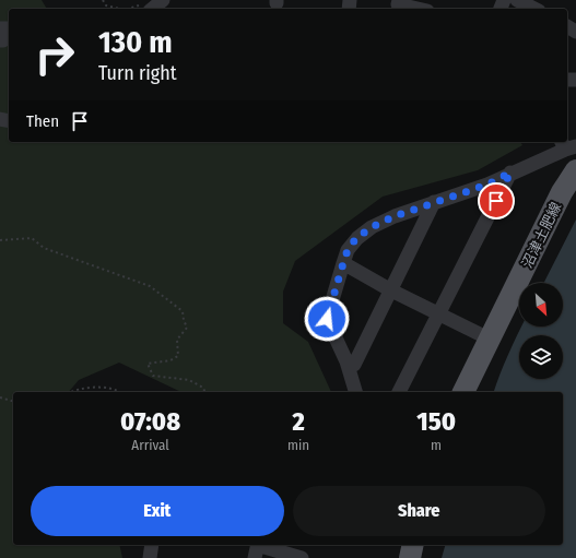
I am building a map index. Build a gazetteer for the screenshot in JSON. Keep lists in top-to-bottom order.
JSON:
{
  "streets": {
    "main road": ["沼津土肥線"]
  },
  "north": "bottom right",
  "page": {
    "turn": ["130 m", "Turn right"],
    "then": "Then",
    "eta": [
      "07:08",
      "Arrival",
      "2",
      "min",
      "150",
      "m"
    ],
    "buttons": ["Exit", "Share"]
  }
}
